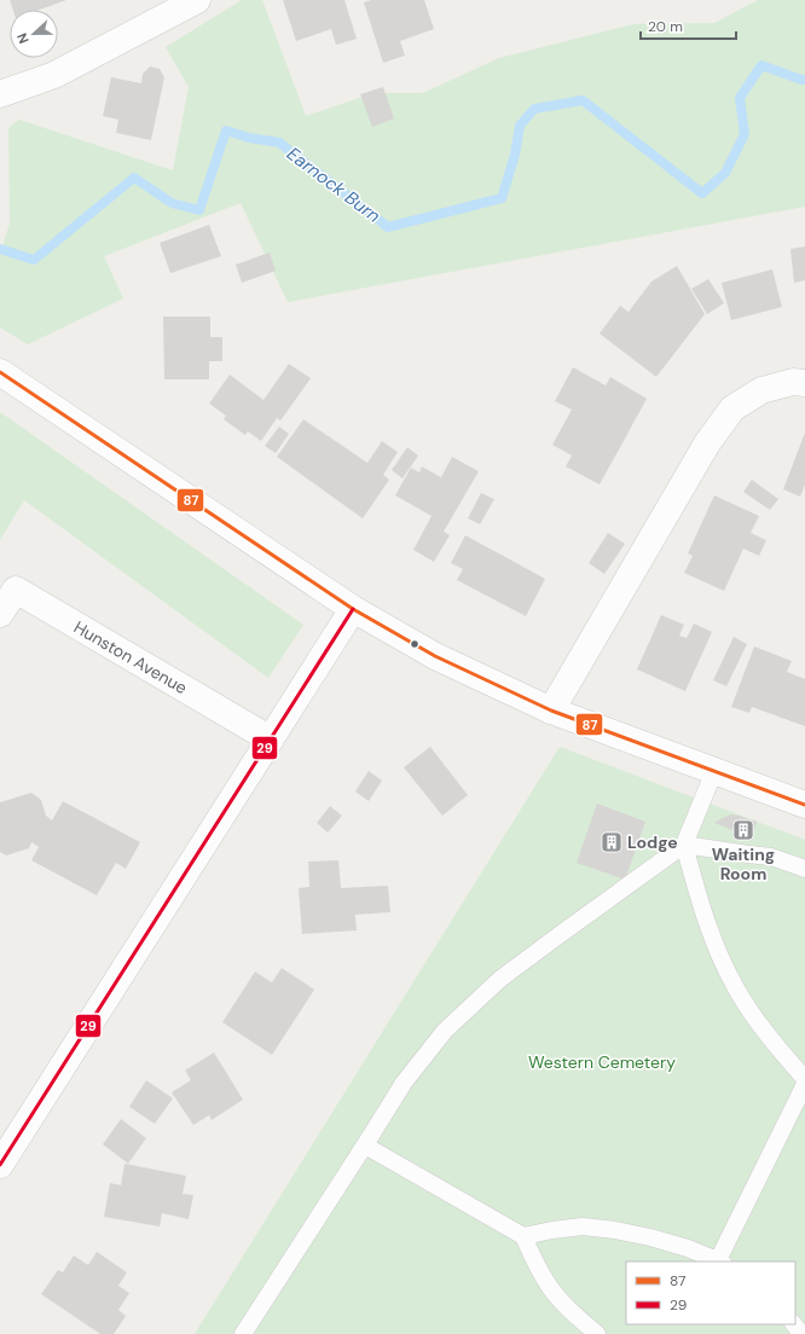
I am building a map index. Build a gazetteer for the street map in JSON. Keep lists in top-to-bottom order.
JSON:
{
  "streets": {
    "street": ["Hunston Avenue"]
  },
  "water": ["Earnock Burn"],
  "parks": ["Western Cemetery"],
  "places": {
    "building": ["Waiting Room", "Lodge"]
  },
  "lines": ["transit line 87", "transit line 29"],
  "legend": ["87", "29"],
  "scale_bar": "20 m",
  "north": "left"
}
